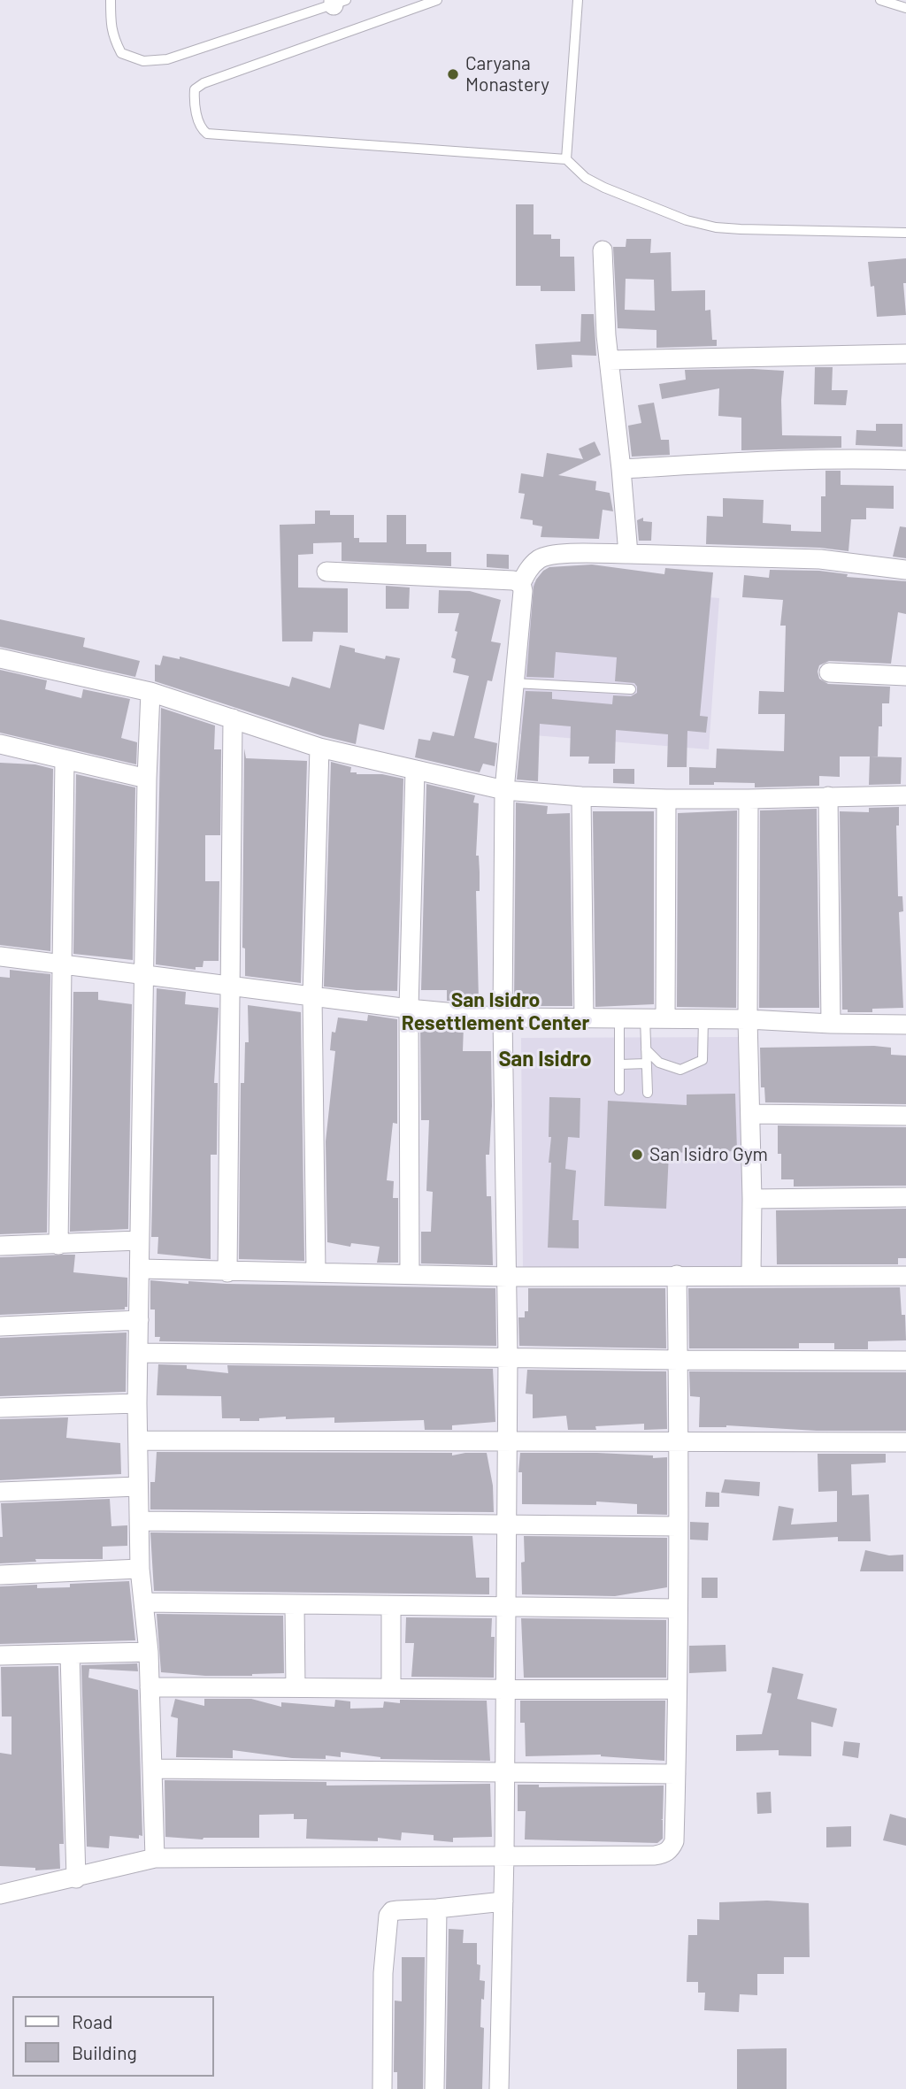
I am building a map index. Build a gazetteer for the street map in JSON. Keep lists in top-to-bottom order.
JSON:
{
  "districts": ["San Isidro Resettlement Center", "San Isidro"],
  "places": ["Caryana Monastery", "San Isidro Gym"],
  "legend": ["Road", "Building"]
}
